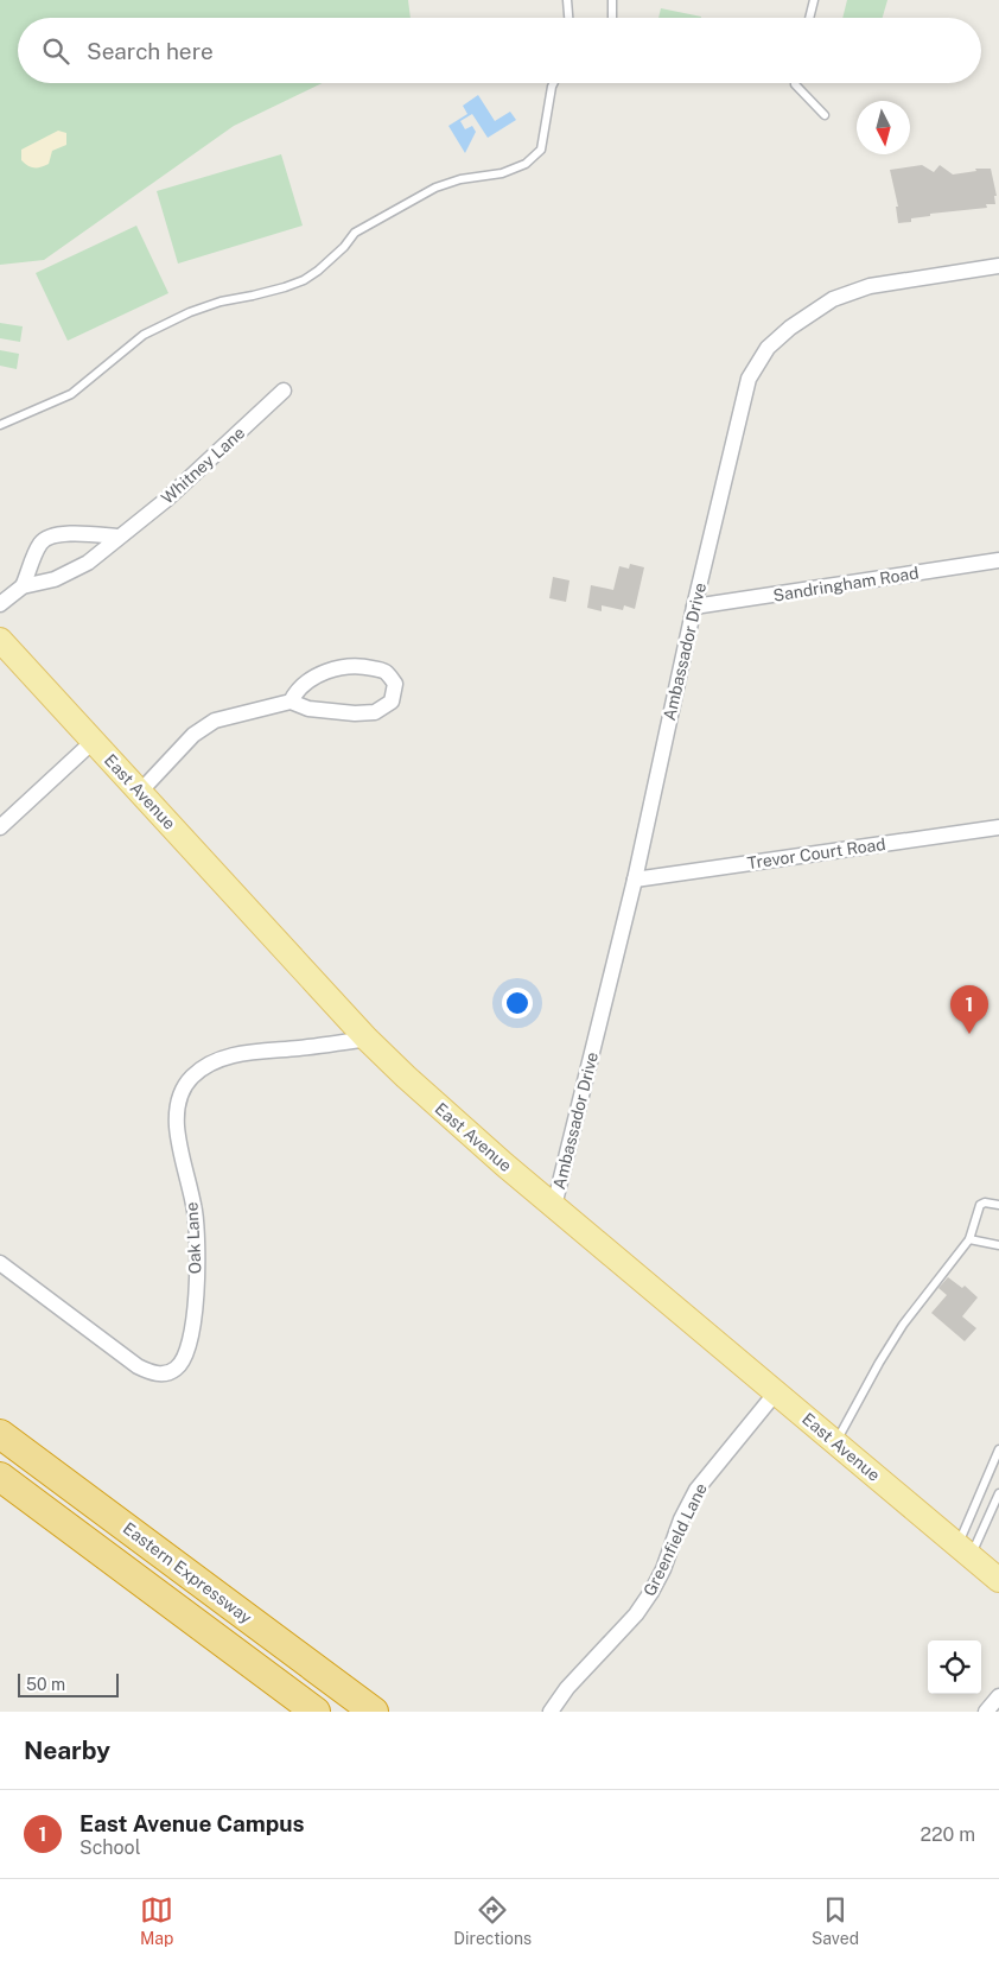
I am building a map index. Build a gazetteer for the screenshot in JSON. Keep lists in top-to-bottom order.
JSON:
{
  "streets": {
    "highway": ["Eastern Expressway"],
    "main road": ["East Avenue"],
    "street": [
      "Whitney Lane",
      "Sandringham Road",
      "Ambassador Drive",
      "Trevor Court Road",
      "Oak Lane",
      "Greenfield Lane"
    ]
  },
  "crossings": [
    ["Sandringham Road", "Ambassador Drive"],
    ["Ambassador Drive", "East Avenue"],
    ["Ambassador Drive", "Trevor Court Road"],
    ["East Avenue", "Oak Lane"],
    ["East Avenue", "Greenfield Lane"]
  ],
  "scale_bar": "50 m",
  "north": "bottom",
  "page": {
    "search": "Search here",
    "pins": "1",
    "scale": "50 m",
    "heading": "Nearby",
    "list": [
      {
        "mark": "1",
        "name": "East Avenue Campus",
        "note": "School",
        "value": "220 m"
      }
    ],
    "nav": ["Map", "Directions", "Saved"]
  }
}
